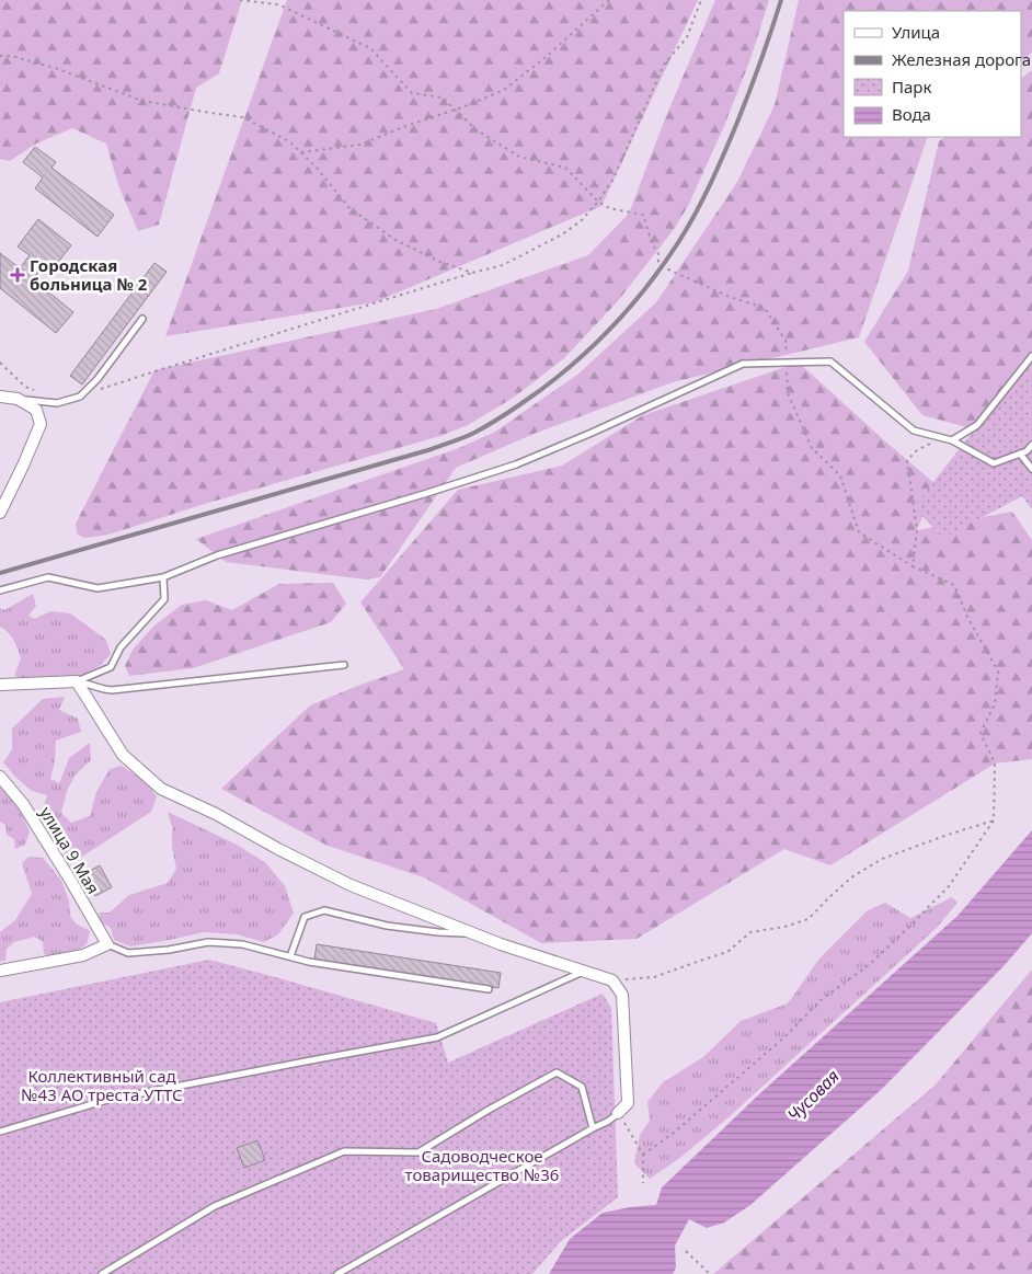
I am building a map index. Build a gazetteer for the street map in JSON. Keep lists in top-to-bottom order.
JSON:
{
  "streets": {
    "street": ["улица 9 Мая"]
  },
  "water": ["Чусовая"],
  "parks": ["Коллективный сад №43 АО треста УТТС", "Садоводческое товарищество №36"],
  "places": {
    "health": ["Городская больница № 2"]
  },
  "legend": [
    "Улица",
    "Железная дорога",
    "Парк",
    "Вода"
  ]
}
